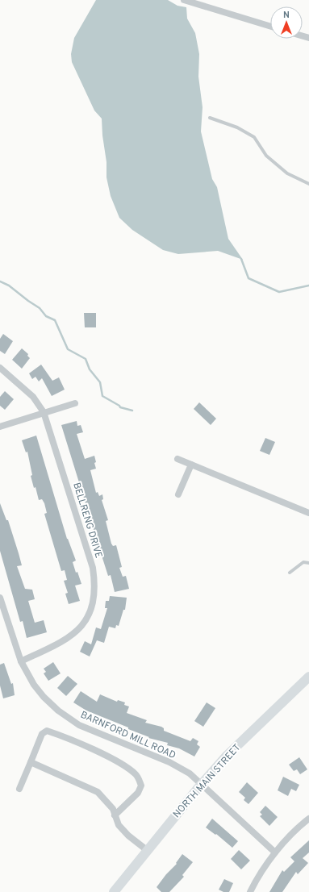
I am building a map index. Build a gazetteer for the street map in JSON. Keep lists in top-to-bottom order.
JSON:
{
  "streets": {
    "main road": ["NORTH MAIN STREET"],
    "street": ["BELLRENG DRIVE", "BARNFORD MILL ROAD"]
  },
  "crossings": [
    ["BELLRENG DRIVE", "BARNFORD MILL ROAD"],
    ["BARNFORD MILL ROAD", "NORTH MAIN STREET"]
  ],
  "north": "top"
}
